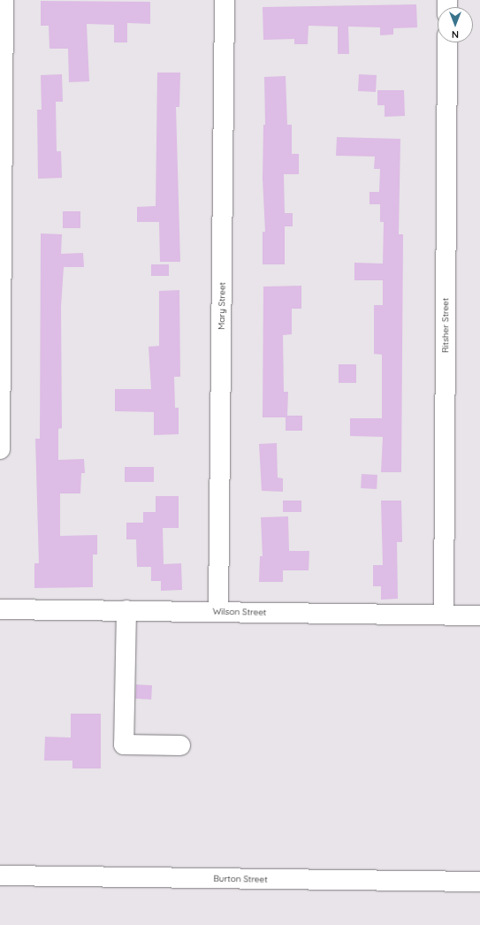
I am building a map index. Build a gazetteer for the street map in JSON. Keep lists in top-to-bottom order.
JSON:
{
  "streets": {
    "street": [
      "Mary Street",
      "Ritsher Street",
      "Wilson Street",
      "Burton Street"
    ]
  },
  "crossings": [
    ["Mary Street", "Wilson Street"],
    ["Ritsher Street", "Wilson Street"]
  ],
  "north": "bottom"
}
